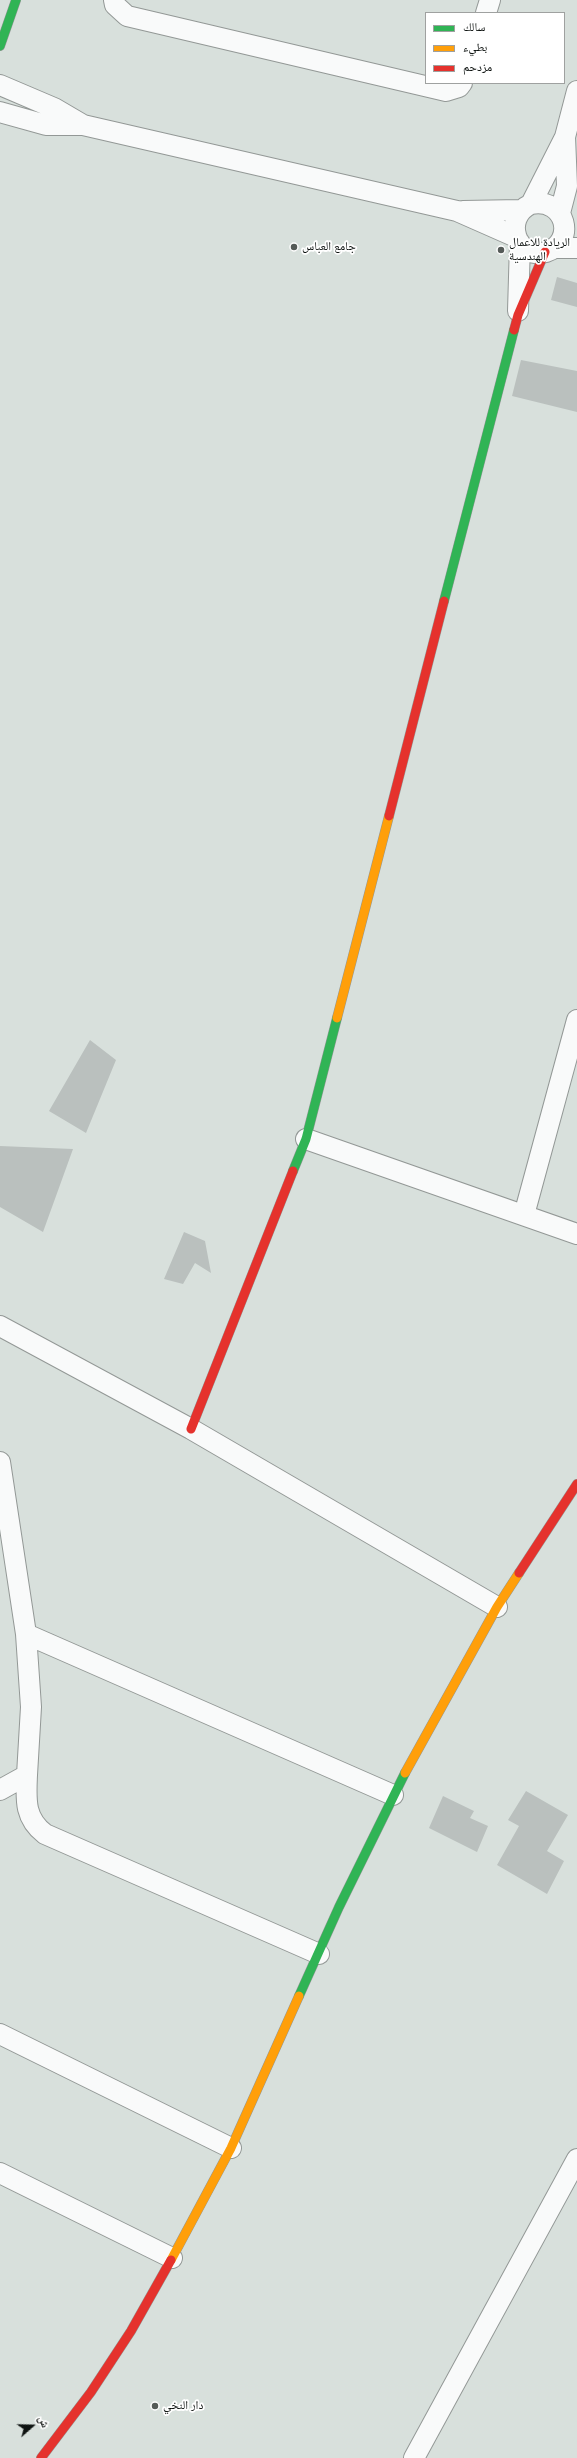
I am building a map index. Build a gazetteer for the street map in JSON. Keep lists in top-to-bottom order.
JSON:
{
  "places": ["جامع العباس", "الريادة للاعمال الهندسية", "دار النخي"],
  "legend": ["سالك", "بطيء", "مزدحم"],
  "north": "right"
}
